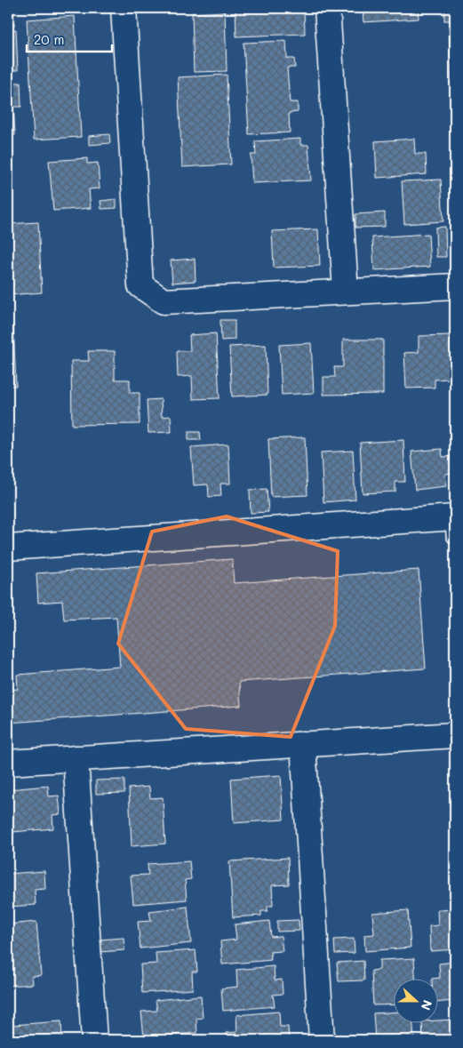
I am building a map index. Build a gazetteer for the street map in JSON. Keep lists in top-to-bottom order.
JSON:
{
  "scale_bar": "20 m",
  "north": "right"
}
